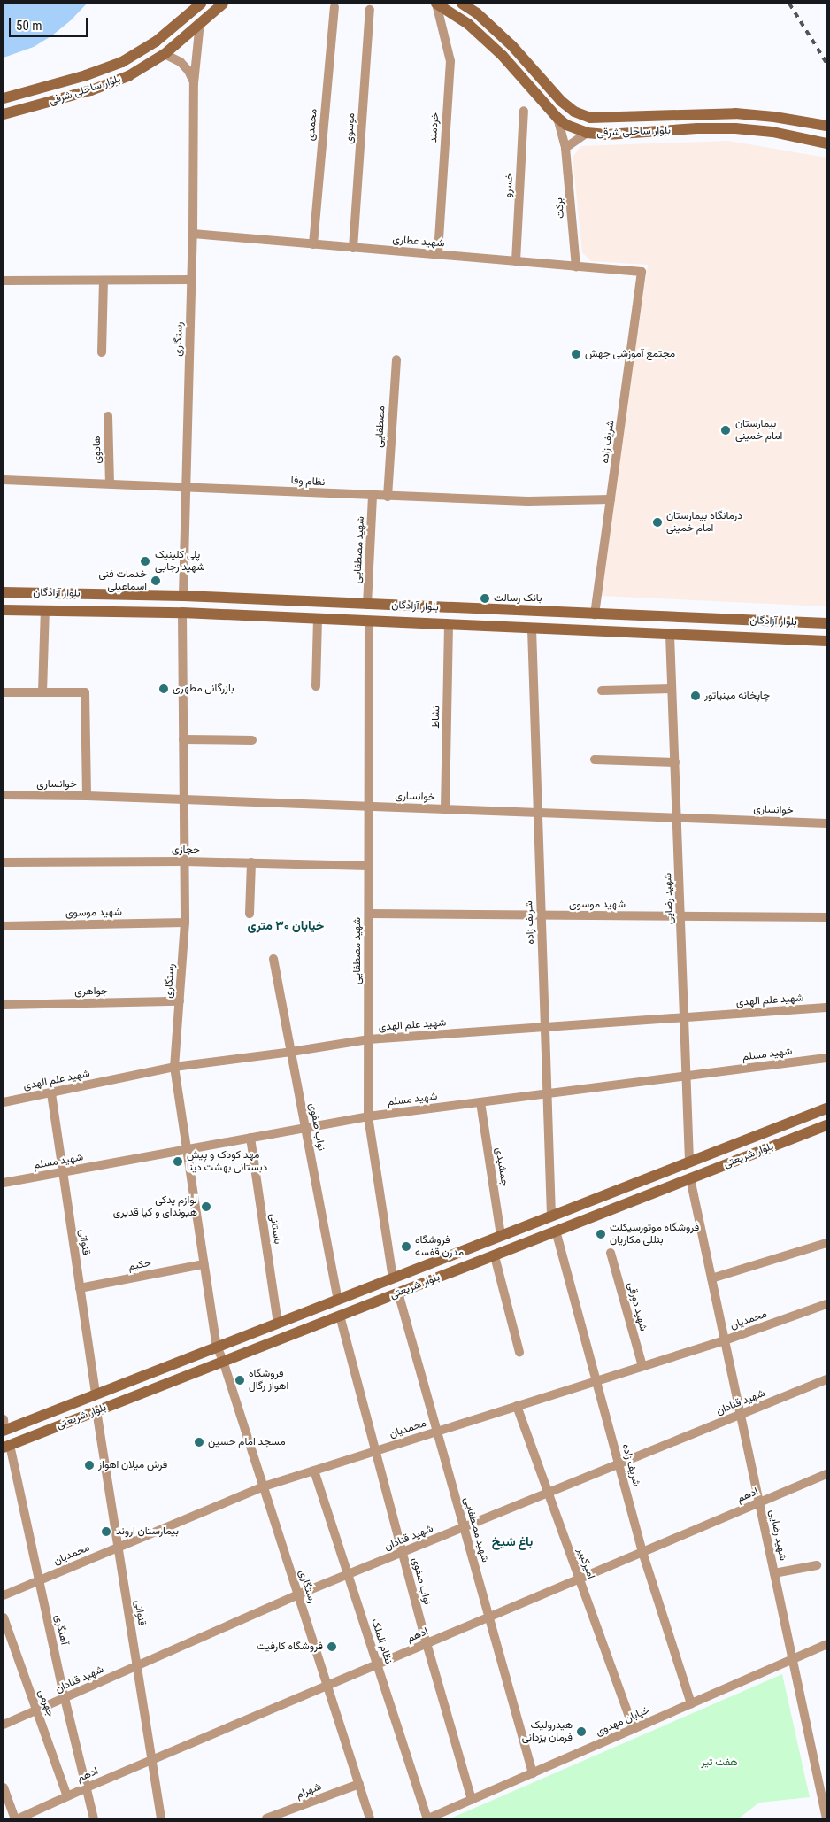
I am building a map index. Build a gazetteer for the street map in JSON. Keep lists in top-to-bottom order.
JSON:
{
  "streets": {
    "main road": ["بلوار ساحلی شرقی", "بلوار آزادگان", "بلوار شریعتی"],
    "street": [
      "محمدی",
      "خردمند",
      "موسوی",
      "خسرو",
      "برکت",
      "شهید عطاری",
      "رستگاری",
      "مصطفایی",
      "شریف زاده",
      "هادوی",
      "نظام وفا",
      "شهید مصطفایی",
      "نشاط",
      "خوانساری",
      "حجازی",
      "شهید رضایی",
      "شهید موسوی",
      "جواهری",
      "شهید علم الهدی",
      "شهید مسلم",
      "نواب صفوی",
      "جمشیدی",
      "باستانی",
      "قنواتی",
      "حکیم",
      "شهید دورقی",
      "محمدیان",
      "شهید قنادان",
      "ادهم",
      "امیرکبیر",
      "آهنگری",
      "نظام الملک",
      "جهرمی",
      "خیابان مهدوی",
      "شهرام"
    ]
  },
  "crossings": [
    ["بلوار ساحلی شرقی", "خردمند"],
    ["بلوار ساحلی شرقی", "برکت"],
    ["بلوار ساحلی شرقی", "رستگاری"],
    ["محمدی", "شهید عطاری"],
    ["خردمند", "شهید عطاری"],
    ["موسوی", "شهید عطاری"],
    ["خسرو", "شهید عطاری"],
    ["برکت", "شهید عطاری"],
    ["شهید عطاری", "رستگاری"],
    ["شهید عطاری", "شریف زاده"],
    ["رستگاری", "نظام وفا"],
    ["رستگاری", "بلوار آزادگان"],
    ["رستگاری", "خوانساری"],
    ["رستگاری", "حجازی"],
    ["رستگاری", "شهید موسوی"],
    ["رستگاری", "جواهری"],
    ["رستگاری", "شهید علم الهدی"],
    ["رستگاری", "شهید مسلم"],
    ["رستگاری", "بلوار شریعتی"],
    ["رستگاری", "حکیم"],
    ["رستگاری", "محمدیان"],
    ["رستگاری", "شهید قنادان"],
    ["رستگاری", "ادهم"],
    ["رستگاری", "شهرام"],
    ["مصطفایی", "نظام وفا"],
    ["شریف زاده", "نظام وفا"],
    ["شریف زاده", "بلوار آزادگان"],
    ["شریف زاده", "خوانساری"],
    ["شریف زاده", "شهید موسوی"],
    ["شریف زاده", "شهید علم الهدی"],
    ["شریف زاده", "شهید مسلم"],
    ["شریف زاده", "بلوار شریعتی"],
    ["شریف زاده", "محمدیان"],
    ["شریف زاده", "شهید قنادان"],
    ["شریف زاده", "ادهم"],
    ["شریف زاده", "خیابان مهدوی"],
    ["هادوی", "نظام وفا"],
    ["نظام وفا", "شهید مصطفایی"],
    ["شهید مصطفایی", "بلوار آزادگان"],
    ["شهید مصطفایی", "خوانساری"],
    ["شهید مصطفایی", "حجازی"],
    ["شهید مصطفایی", "شهید موسوی"],
    ["شهید مصطفایی", "شهید علم الهدی"],
    ["شهید مصطفایی", "شهید مسلم"],
    ["شهید مصطفایی", "بلوار شریعتی"],
    ["شهید مصطفایی", "محمدیان"],
    ["شهید مصطفایی", "شهید قنادان"],
    ["شهید مصطفایی", "ادهم"],
    ["شهید مصطفایی", "خیابان مهدوی"],
    ["بلوار آزادگان", "نشاط"],
    ["بلوار آزادگان", "شهید رضایی"],
    ["نشاط", "خوانساری"],
    ["خوانساری", "شهید رضایی"],
    ["شهید رضایی", "شهید موسوی"],
    ["شهید رضایی", "شهید علم الهدی"],
    ["شهید رضایی", "شهید مسلم"],
    ["شهید رضایی", "بلوار شریعتی"],
    ["شهید رضایی", "محمدیان"],
    ["شهید رضایی", "شهید قنادان"],
    ["شهید رضایی", "ادهم"],
    ["شهید رضایی", "خیابان مهدوی"],
    ["شهید علم الهدی", "نواب صفوی"],
    ["شهید علم الهدی", "قنواتی"],
    ["شهید مسلم", "نواب صفوی"],
    ["شهید مسلم", "جمشیدی"],
    ["شهید مسلم", "باستانی"],
    ["شهید مسلم", "قنواتی"],
    ["نواب صفوی", "بلوار شریعتی"],
    ["نواب صفوی", "محمدیان"],
    ["نواب صفوی", "شهید قنادان"],
    ["نواب صفوی", "ادهم"],
    ["نواب صفوی", "خیابان مهدوی"],
    ["بلوار شریعتی", "جمشیدی"],
    ["بلوار شریعتی", "باستانی"],
    ["بلوار شریعتی", "قنواتی"],
    ["بلوار شریعتی", "آهنگری"],
    ["قنواتی", "حکیم"],
    ["قنواتی", "محمدیان"],
    ["قنواتی", "شهید قنادان"],
    ["قنواتی", "ادهم"],
    ["شهید دورقی", "محمدیان"],
    ["محمدیان", "امیرکبیر"],
    ["محمدیان", "آهنگری"],
    ["محمدیان", "نظام الملک"],
    ["شهید قنادان", "امیرکبیر"],
    ["شهید قنادان", "آهنگری"],
    ["شهید قنادان", "نظام الملک"],
    ["شهید قنادان", "جهرمی"],
    ["ادهم", "امیرکبیر"],
    ["ادهم", "آهنگری"],
    ["ادهم", "نظام الملک"],
    ["ادهم", "جهرمی"],
    ["امیرکبیر", "خیابان مهدوی"],
    ["نظام الملک", "خیابان مهدوی"]
  ],
  "districts": ["خیابان ۳۰ متری", "باغ شیخ"],
  "parks": ["هفت تیر"],
  "places": [
    "مجتمع آموزشی جهش",
    "بیمارستان امام خمینی",
    "درمانگاه بیمارستان امام خمینی",
    "پلی کلینیک شهید رجایی",
    "خدمات فنی اسماعیلی",
    "بانک رسالت",
    "بازرگانی مطهری",
    "چاپخانه مینیاتور",
    "مهد کودک و پیش دبستانی بهشت دینا",
    "لوازم‌ یدکی هیوندای و کیا قدیری",
    "فروشگاه موتورسیکلت بنللی مکاریان",
    "فروشگاه مدرن قفسه",
    "فروشگاه اهواز رگال",
    "مسجد امام حسین",
    "فرش میلان اهواز",
    "بیمارستان اروند",
    "فروشگاه کارفیت",
    "هیدرولیک فرمان یزدانی"
  ],
  "scale_bar": "50 m"
}
